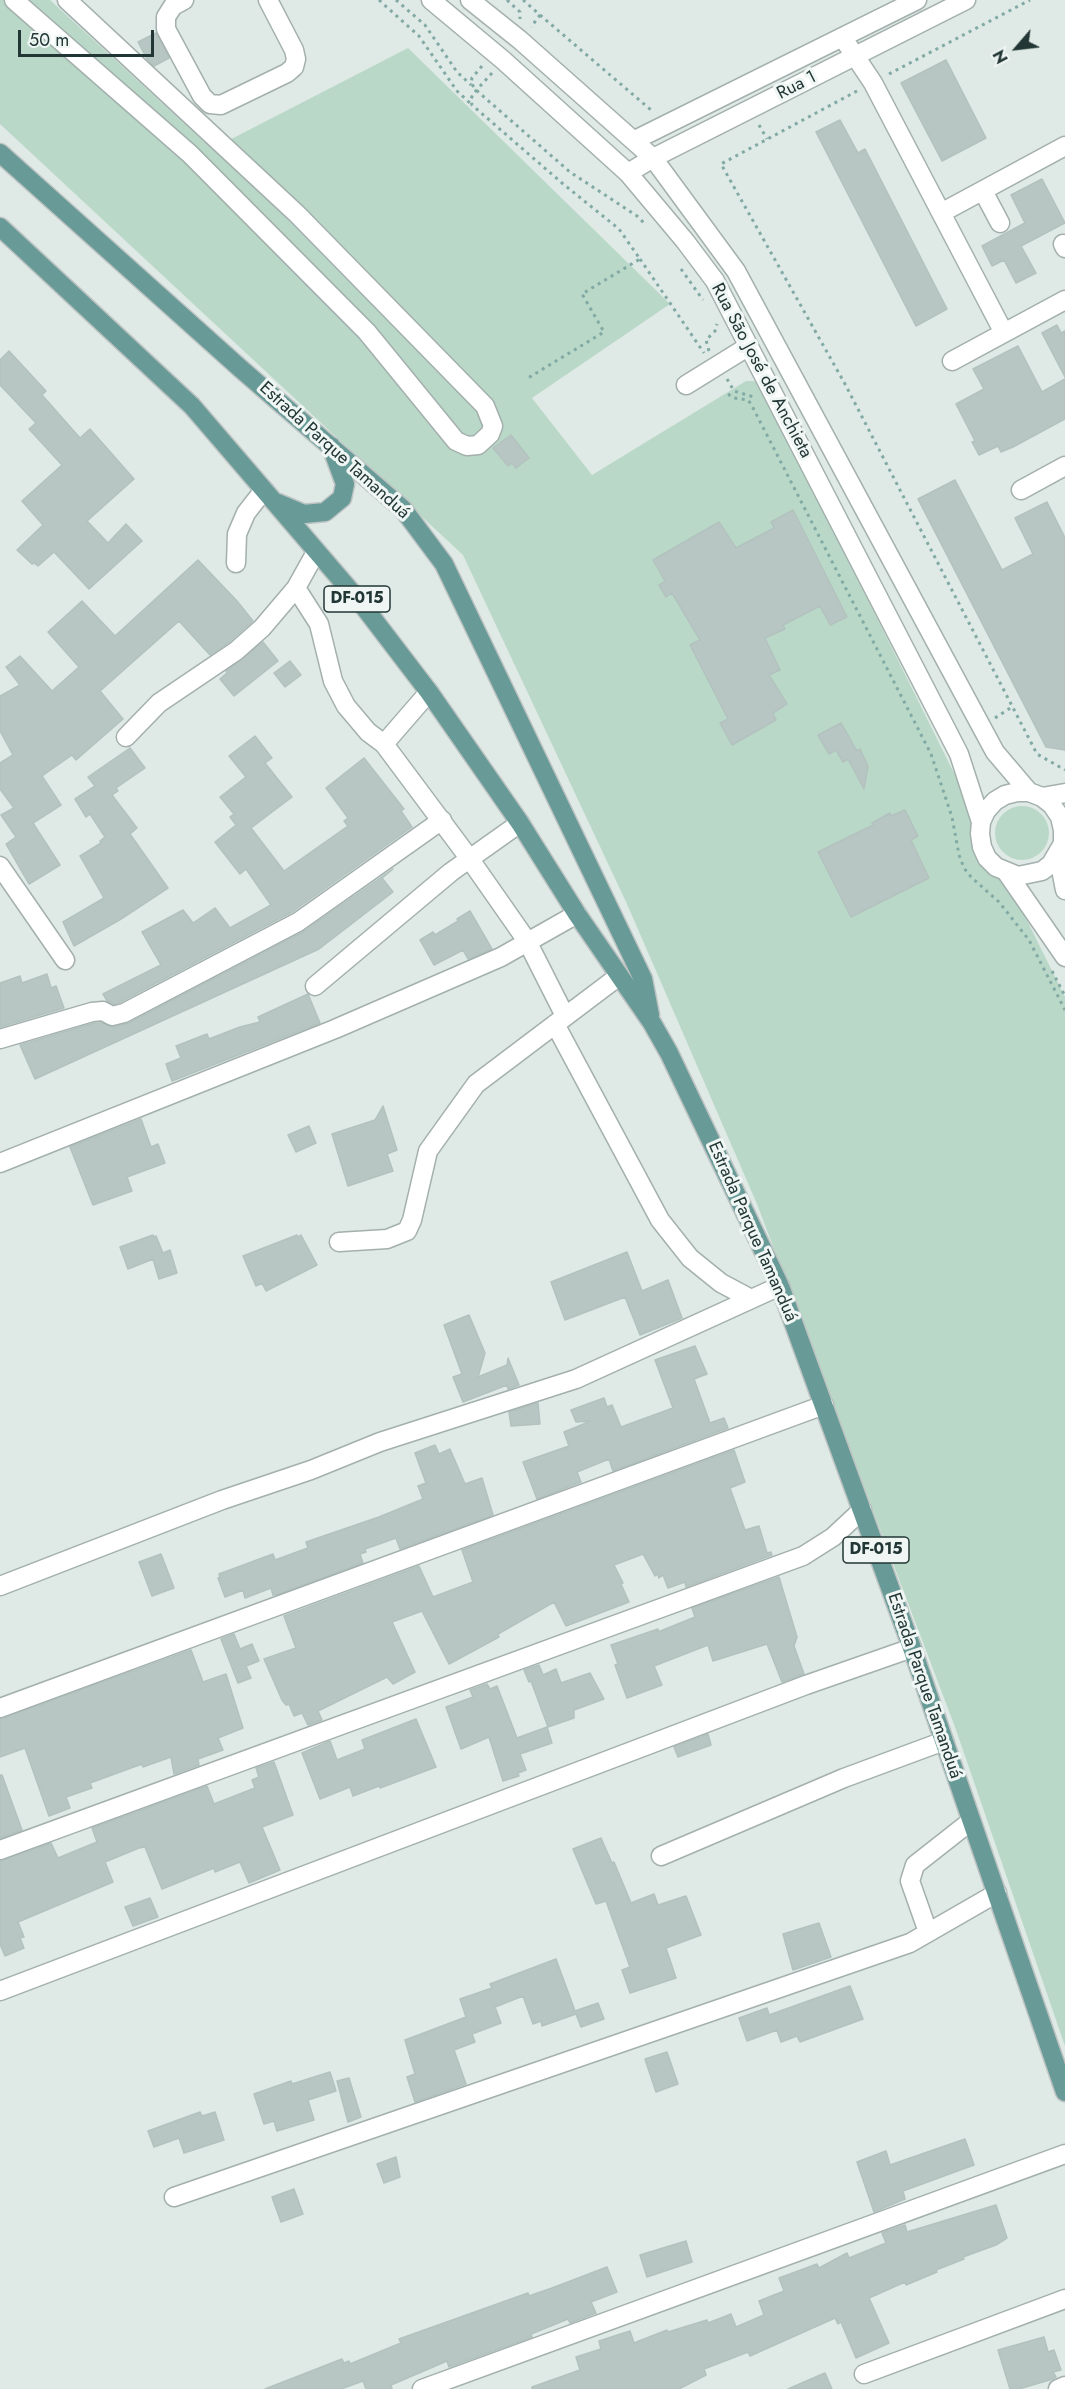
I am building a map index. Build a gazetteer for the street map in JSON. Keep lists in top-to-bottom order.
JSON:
{
  "streets": {
    "main road": ["Estrada Parque Tamanduá", "DF-015"],
    "street": ["Rua 1", "Rua São José de Anchieta"]
  },
  "crossings": [
    ["Rua 1", "Rua São José de Anchieta"]
  ],
  "scale_bar": "50 m",
  "north": "bottom left"
}
